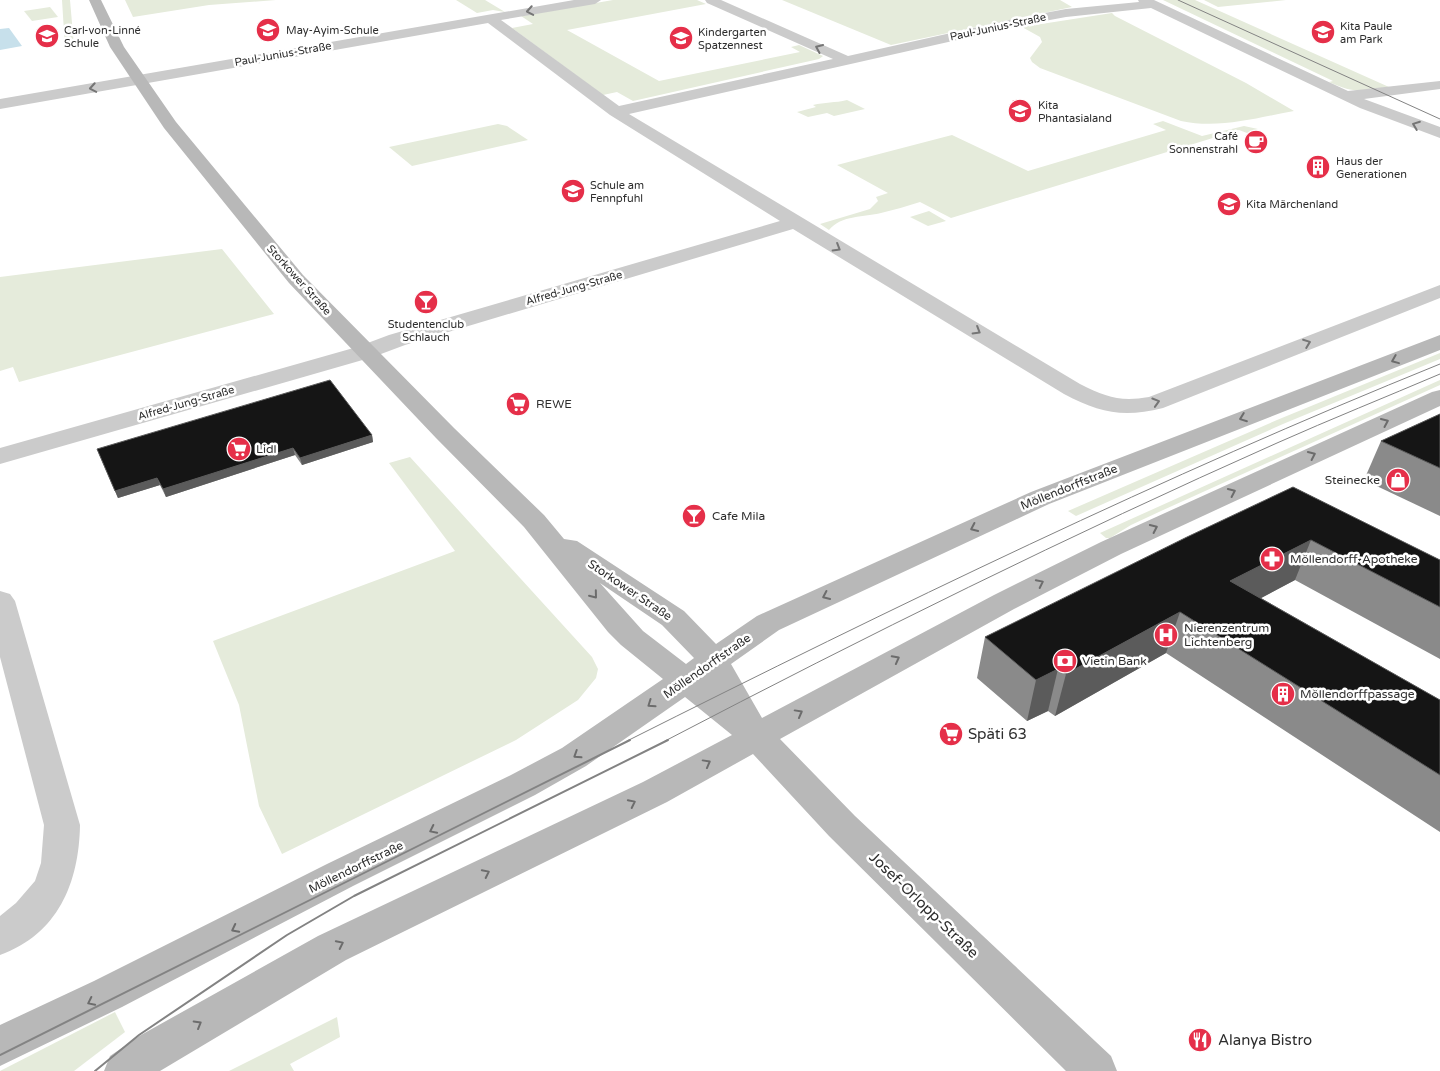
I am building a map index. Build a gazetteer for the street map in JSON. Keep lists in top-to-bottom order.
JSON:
{
  "streets": {
    "main road": ["Storkower Straße", "Möllendorffstraße", "Josef-Orlopp-Straße"],
    "street": ["Paul-Junius-Straße", "Alfred-Jung-Straße"]
  },
  "crossings": [
    ["Paul-Junius-Straße", "Storkower Straße"],
    ["Storkower Straße", "Alfred-Jung-Straße"],
    ["Storkower Straße", "Möllendorffstraße"],
    ["Storkower Straße", "Josef-Orlopp-Straße"]
  ],
  "places": {
    "school or university": [
      "May-Ayim-Schule",
      "Kita Paule am Park",
      "Carl-von-Linné Schule",
      "Kindergarten Spatzennest",
      "Kita Phantasialand",
      "Schule am Fennpfuhl",
      "Kita Märchenland"
    ],
    "cafe": ["Café Sonnenstrahl"],
    "building": ["Haus der Generationen", "Möllendorffpassage"],
    "bar": ["Studentenclub Schlauch", "Cafe Mila"],
    "supermarket": ["REWE", "Lidl", "Späti 63"],
    "shop": ["Steinecke"],
    "pharmacy": ["Möllendorff-Apotheke"],
    "hospital": ["Nierenzentrum Lichtenberg"],
    "bank": ["Vietin Bank"],
    "restaurant": ["Alanya Bistro"]
  }
}
